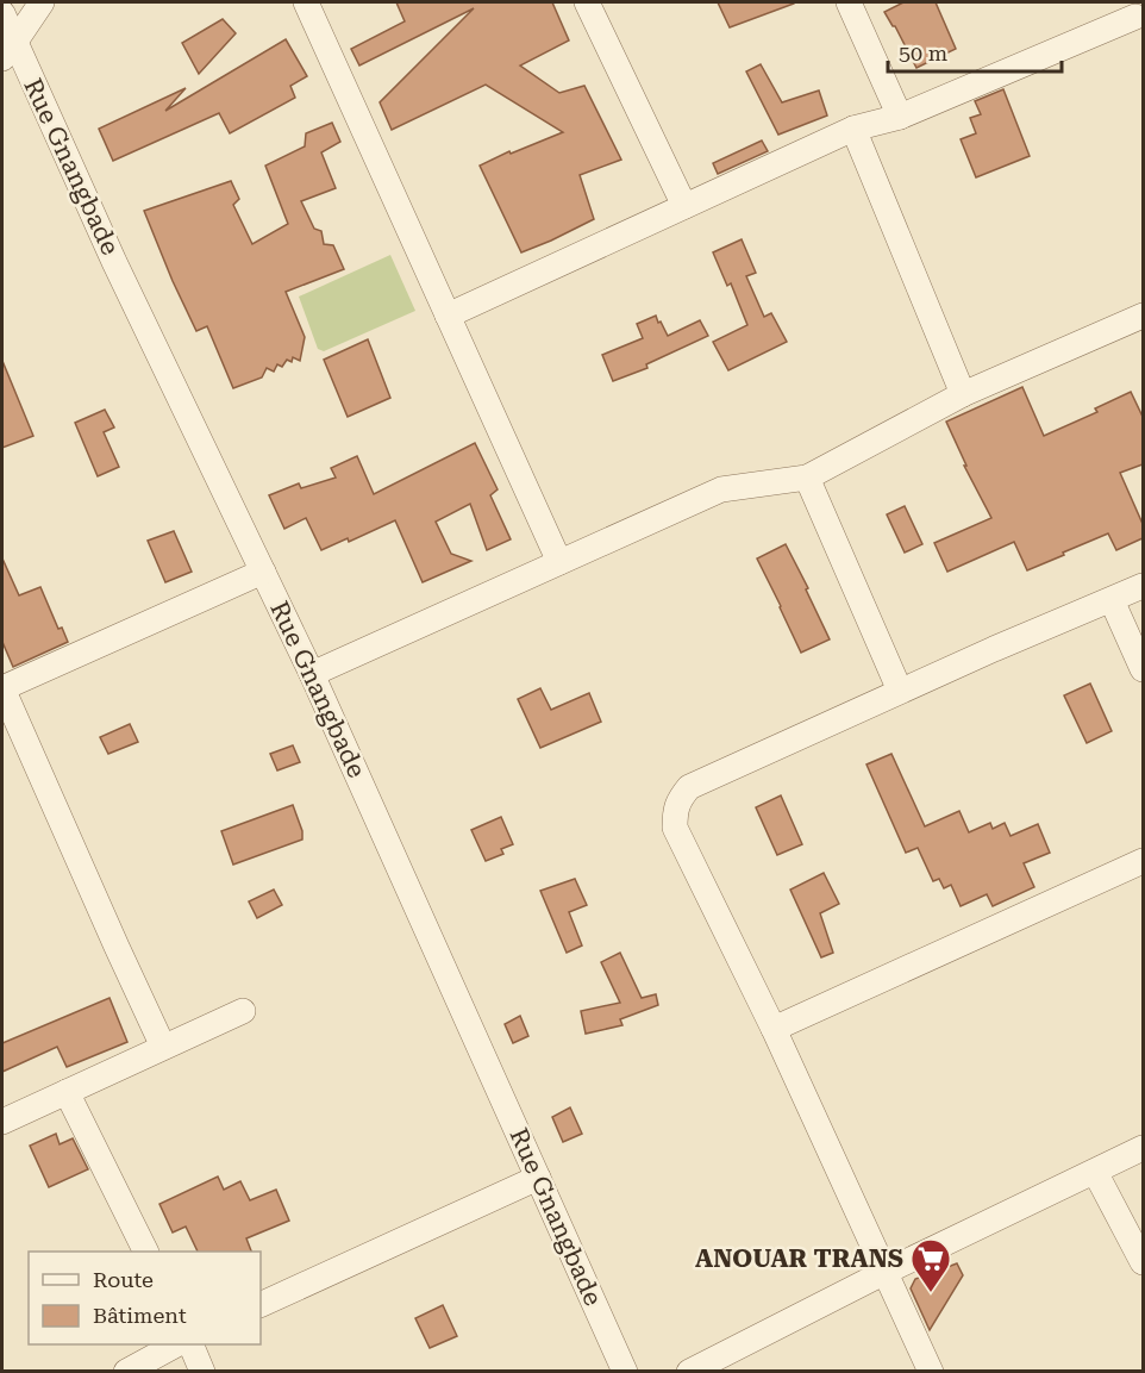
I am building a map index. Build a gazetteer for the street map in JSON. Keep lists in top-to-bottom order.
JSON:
{
  "streets": {
    "street": ["Rue Gnangbade"]
  },
  "places": {
    "supermarket": ["ANOUAR TRANS"]
  },
  "legend": ["Route", "Bâtiment"],
  "scale_bar": "50 m"
}
